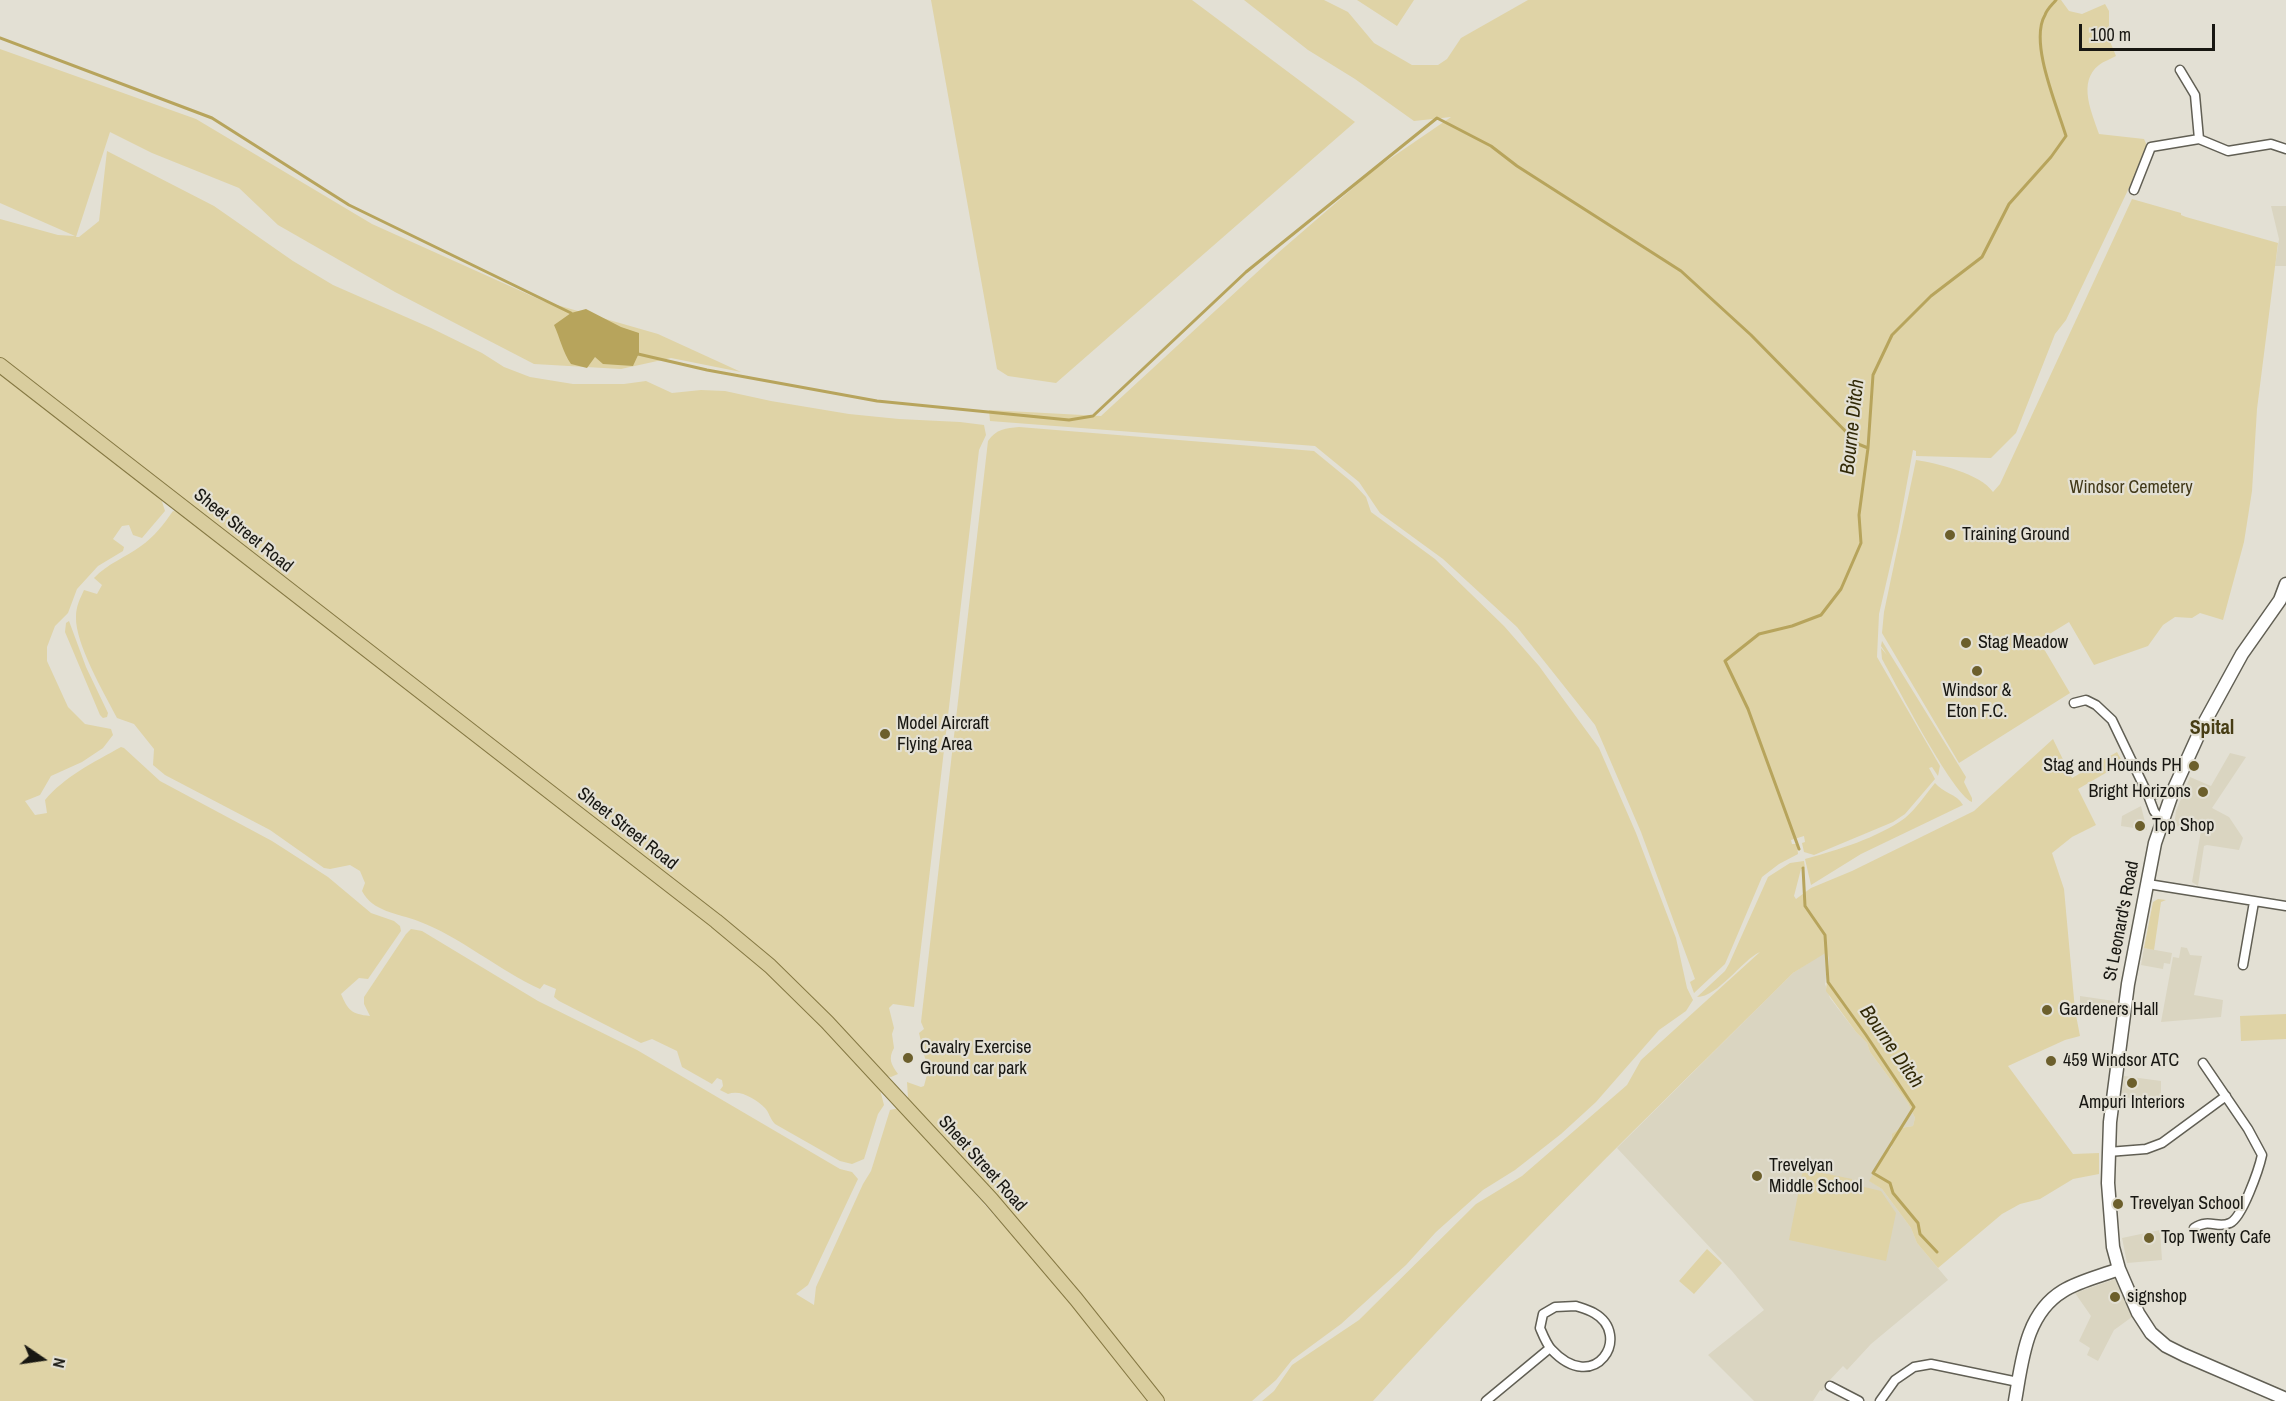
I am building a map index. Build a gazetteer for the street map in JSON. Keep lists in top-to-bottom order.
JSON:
{
  "streets": {
    "main road": ["Sheet Street Road", "St Leonard's Road"]
  },
  "districts": ["Spital"],
  "water": ["Bourne Ditch"],
  "parks": ["Windsor Cemetery"],
  "places": [
    "Training Ground",
    "Stag Meadow",
    "Windsor & Eton F.C.",
    "Model Aircraft Flying Area",
    "Stag and Hounds PH",
    "Bright Horizons",
    "Top Shop",
    "Gardeners Hall",
    "Cavalry Exercise Ground car park",
    "459 Windsor ATC",
    "Ampuri Interiors",
    "Trevelyan Middle School",
    "Trevelyan School",
    "Top Twenty Cafe",
    "signshop"
  ],
  "scale_bar": "100 m",
  "north": "right"
}
